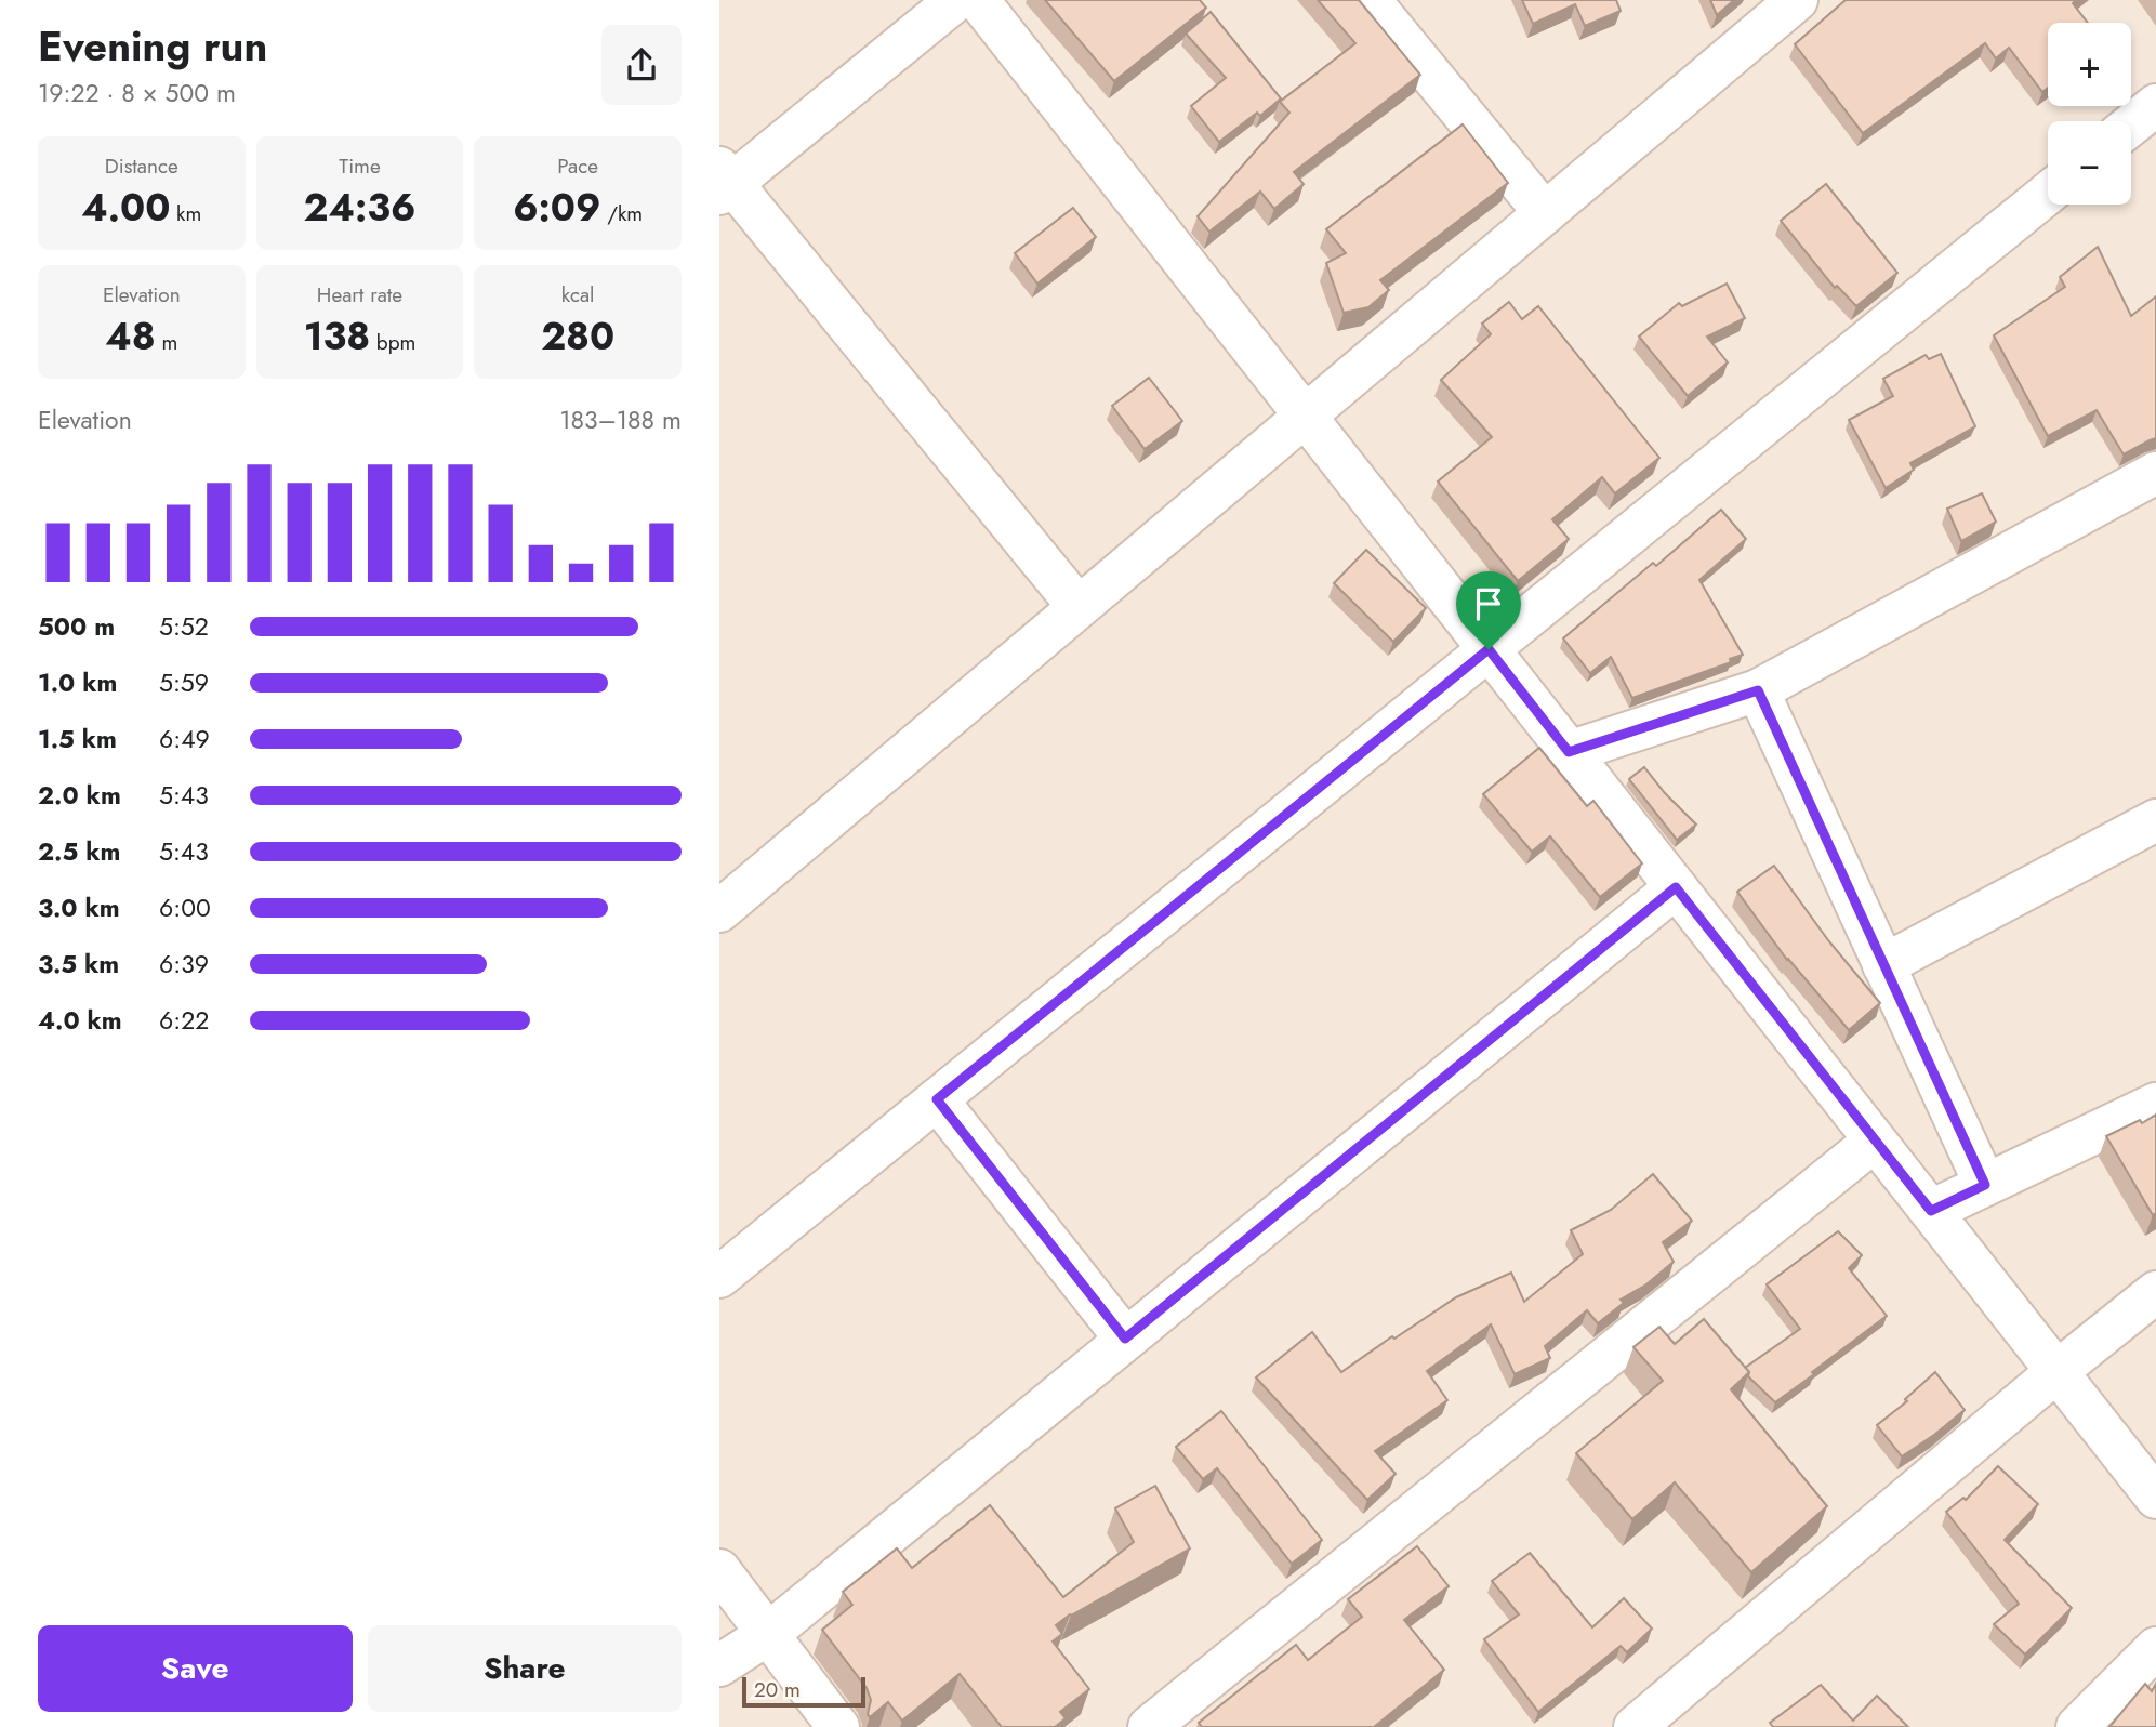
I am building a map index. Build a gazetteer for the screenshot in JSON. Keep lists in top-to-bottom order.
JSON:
{
  "scale_bar": "20 m",
  "page": {
    "heading": ["Evening run", "19:22 · 8 × 500 m"],
    "map_buttons": ["+", "−"],
    "stats": [
      ["Distance", "4.00 km"],
      ["Time", "24:36"],
      ["Pace", "6:09 /km"],
      ["Elevation", "48 m"],
      ["Heart rate", "138 bpm"],
      ["kcal", "280"]
    ],
    "chart": ["Elevation", "183–188 m"],
    "list": [
      {
        "name": "500 m",
        "note": "5:52"
      },
      {
        "name": "1.0 km",
        "note": "5:59"
      },
      {
        "name": "1.5 km",
        "note": "6:49"
      },
      {
        "name": "2.0 km",
        "note": "5:43"
      },
      {
        "name": "2.5 km",
        "note": "5:43"
      },
      {
        "name": "3.0 km",
        "note": "6:00"
      },
      {
        "name": "3.5 km",
        "note": "6:39"
      },
      {
        "name": "4.0 km",
        "note": "6:22"
      }
    ],
    "buttons": ["Save", "Share"],
    "scale": "20 m"
  }
}
